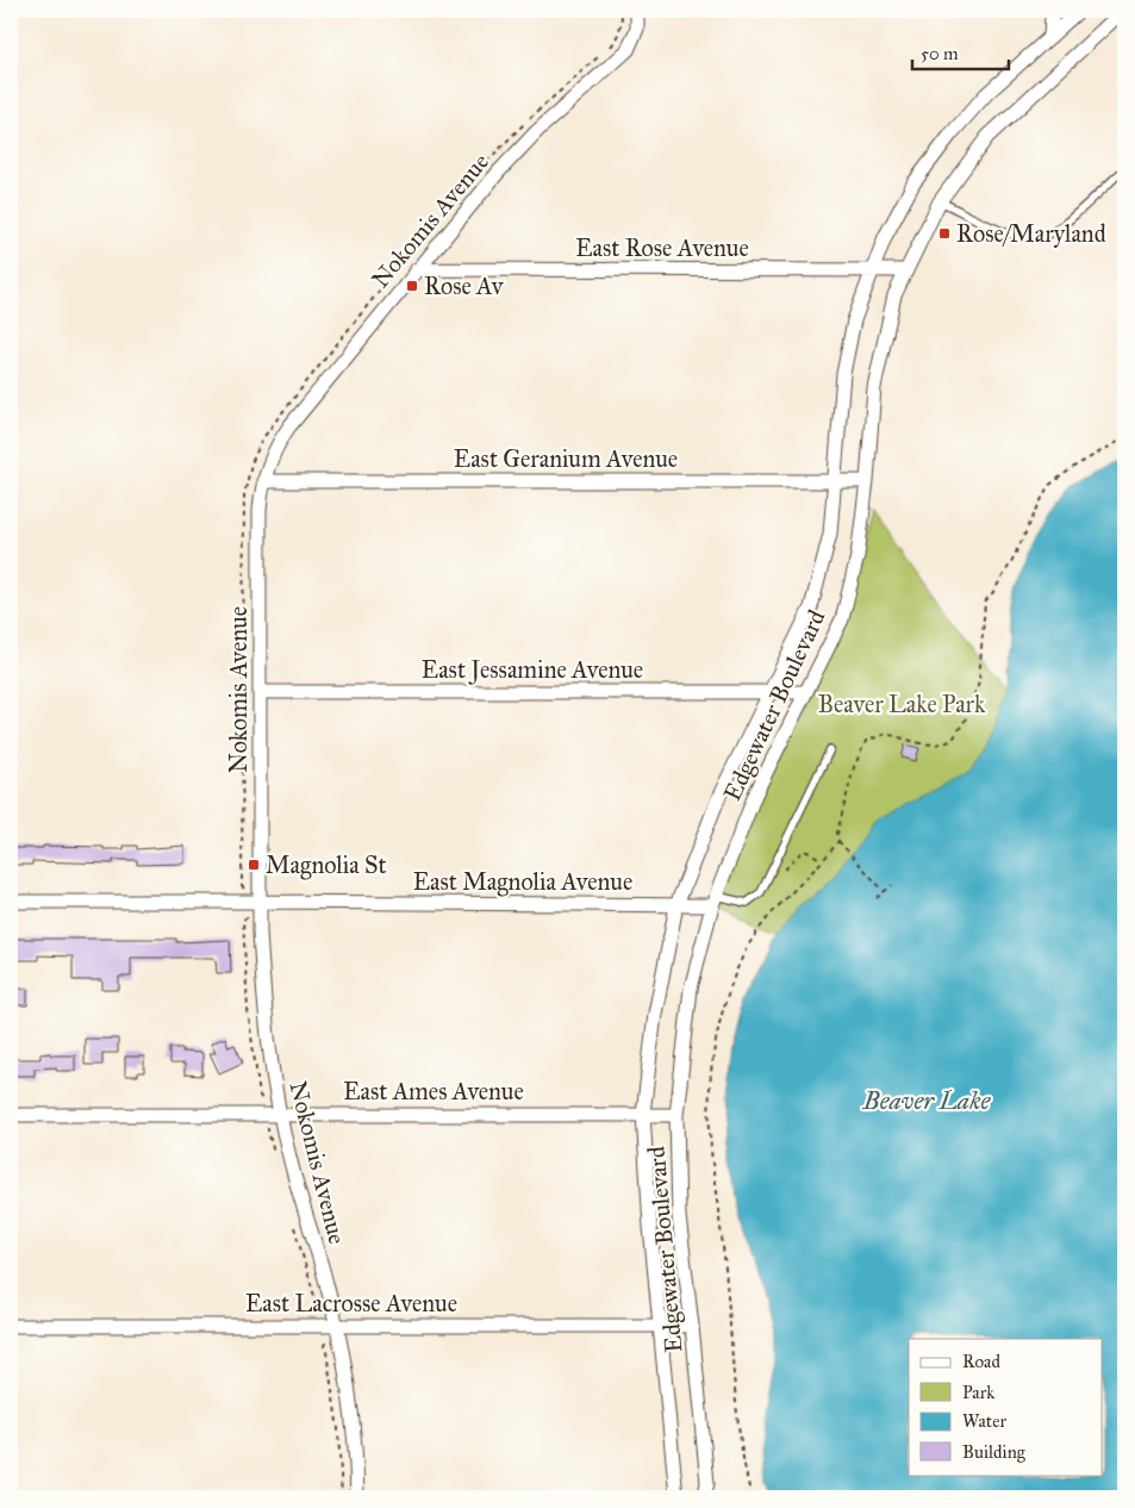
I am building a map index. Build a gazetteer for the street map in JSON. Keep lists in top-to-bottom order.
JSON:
{
  "streets": {
    "street": [
      "Nokomis Avenue",
      "East Rose Avenue",
      "East Geranium Avenue",
      "East Jessamine Avenue",
      "Edgewater Boulevard",
      "East Magnolia Avenue",
      "East Ames Avenue",
      "East Lacrosse Avenue"
    ]
  },
  "crossings": [
    ["Nokomis Avenue", "East Rose Avenue"],
    ["Nokomis Avenue", "East Geranium Avenue"],
    ["Nokomis Avenue", "East Jessamine Avenue"],
    ["Nokomis Avenue", "East Magnolia Avenue"],
    ["Nokomis Avenue", "East Ames Avenue"],
    ["Nokomis Avenue", "East Lacrosse Avenue"],
    ["East Rose Avenue", "Edgewater Boulevard"],
    ["East Geranium Avenue", "Edgewater Boulevard"],
    ["East Jessamine Avenue", "Edgewater Boulevard"],
    ["Edgewater Boulevard", "East Magnolia Avenue"],
    ["Edgewater Boulevard", "East Ames Avenue"],
    ["Edgewater Boulevard", "East Lacrosse Avenue"]
  ],
  "water": ["Beaver Lake"],
  "parks": ["Beaver Lake Park"],
  "places": {
    "transit": ["Rose/Maryland", "Rose Av", "Magnolia St"]
  },
  "legend": [
    "Road",
    "Park",
    "Water",
    "Building"
  ],
  "scale_bar": "50 m"
}
